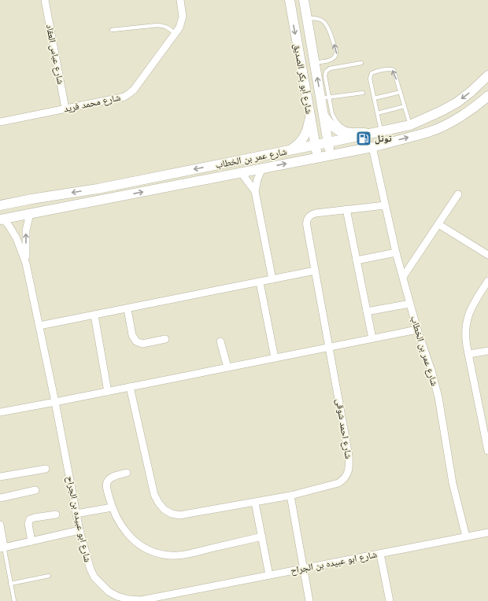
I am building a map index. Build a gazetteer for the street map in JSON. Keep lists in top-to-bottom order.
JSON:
{
  "streets": {
    "street": [
      "شارع عباس العقاد",
      "شارع أبو بكر الصديق",
      "شارع محمد فريد",
      "شارع عمر بن الخطاب",
      "شارع احمد شوقى",
      "شارع ابو عبيده بن الجراح"
    ]
  },
  "crossings": [
    ["شارع عباس العقاد", "شارع محمد فريد"],
    ["شارع أبو بكر الصديق", "شارع عمر بن الخطاب"],
    ["شارع عمر بن الخطاب", "شارع ابو عبيده بن الجراح"]
  ],
  "places": {
    "fuel station": ["توتل"]
  }
}
